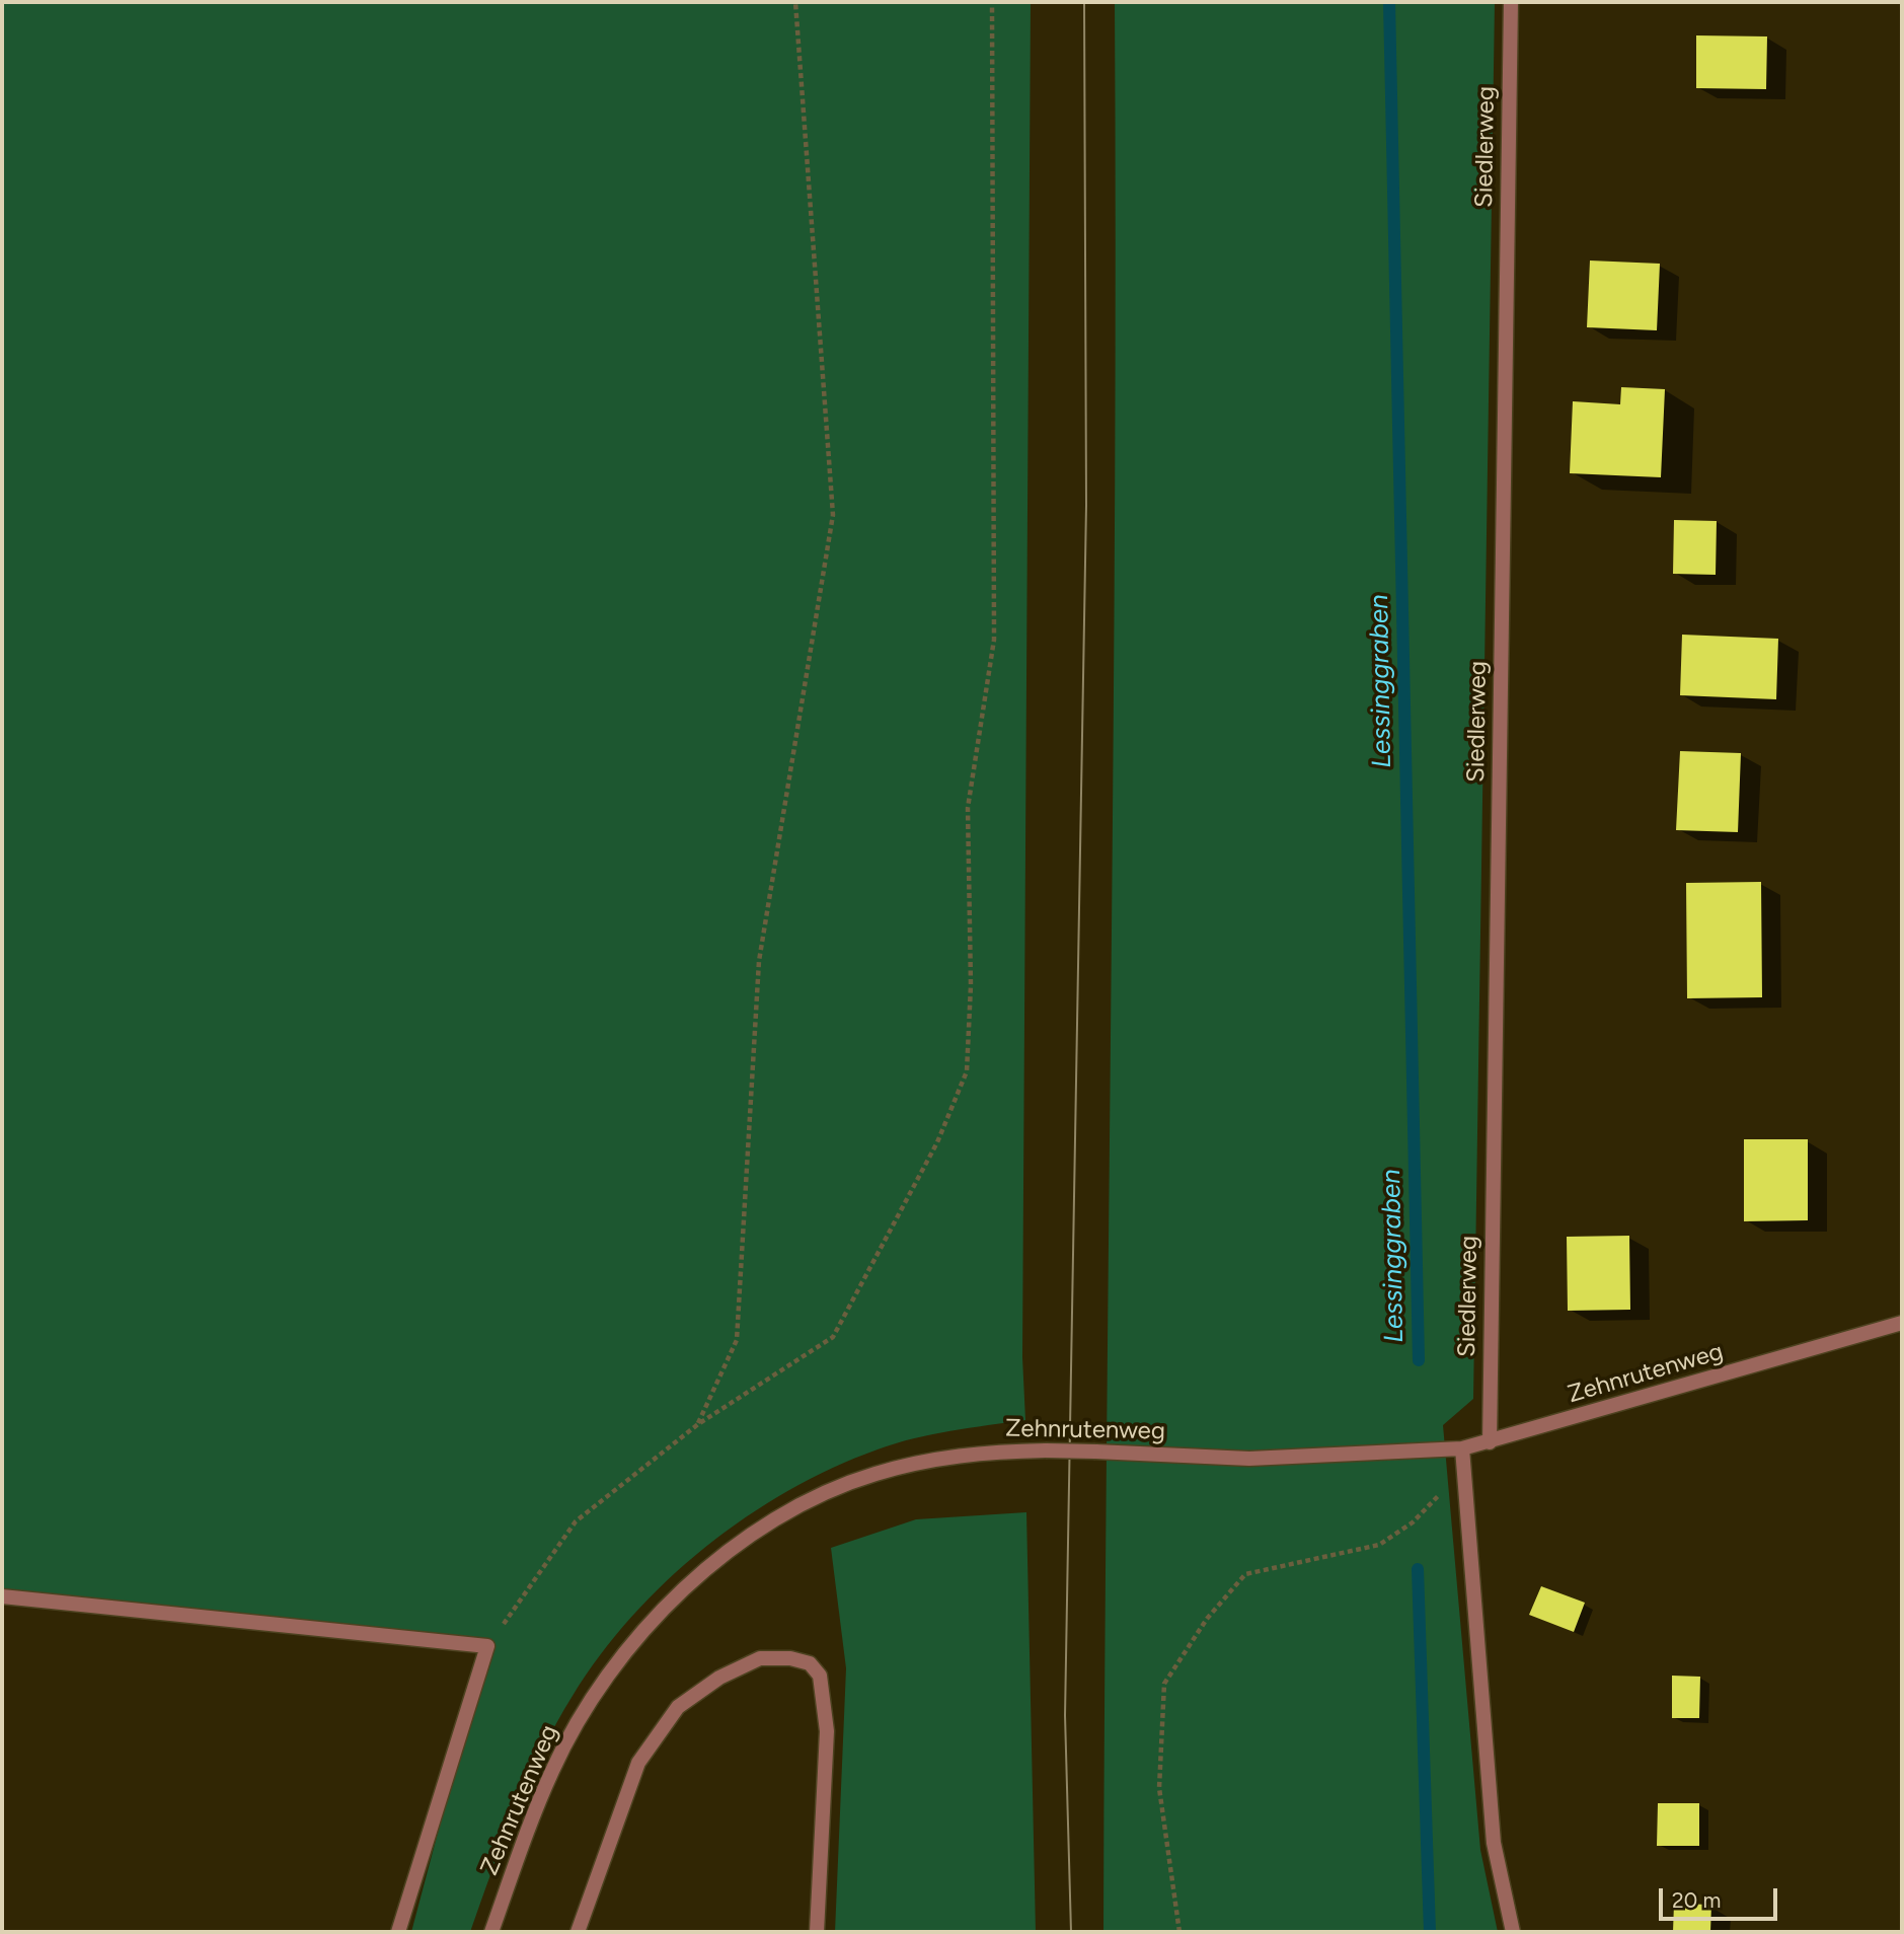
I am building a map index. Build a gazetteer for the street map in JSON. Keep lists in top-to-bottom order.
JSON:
{
  "streets": {
    "street": ["Siedlerweg", "Zehnrutenweg"]
  },
  "crossings": [
    ["Siedlerweg", "Zehnrutenweg"]
  ],
  "water": ["Lessinggraben"],
  "scale_bar": "20 m"
}
